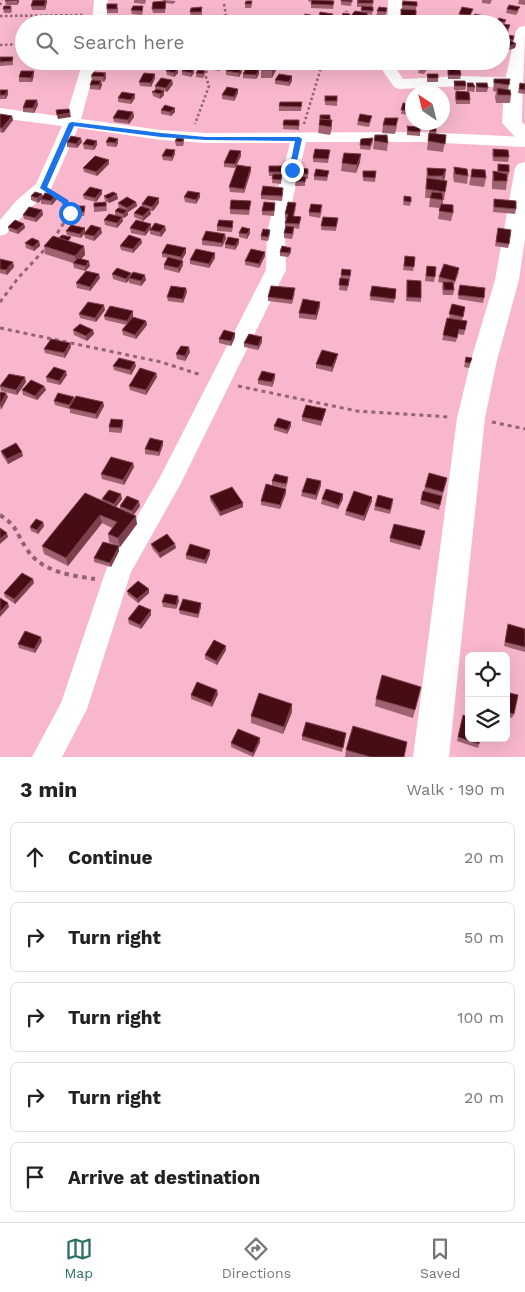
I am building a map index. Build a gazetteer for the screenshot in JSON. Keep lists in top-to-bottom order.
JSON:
{
  "north": "top left",
  "page": {
    "search": "Search here",
    "heading": ["3 min", "Walk · 190 m"],
    "list": [
      ["Continue", "20 m"],
      ["Turn right", "50 m"],
      ["Turn right", "100 m"],
      ["Turn right", "20 m"],
      "Arrive at destination"
    ],
    "nav": ["Map", "Directions", "Saved"]
  }
}
